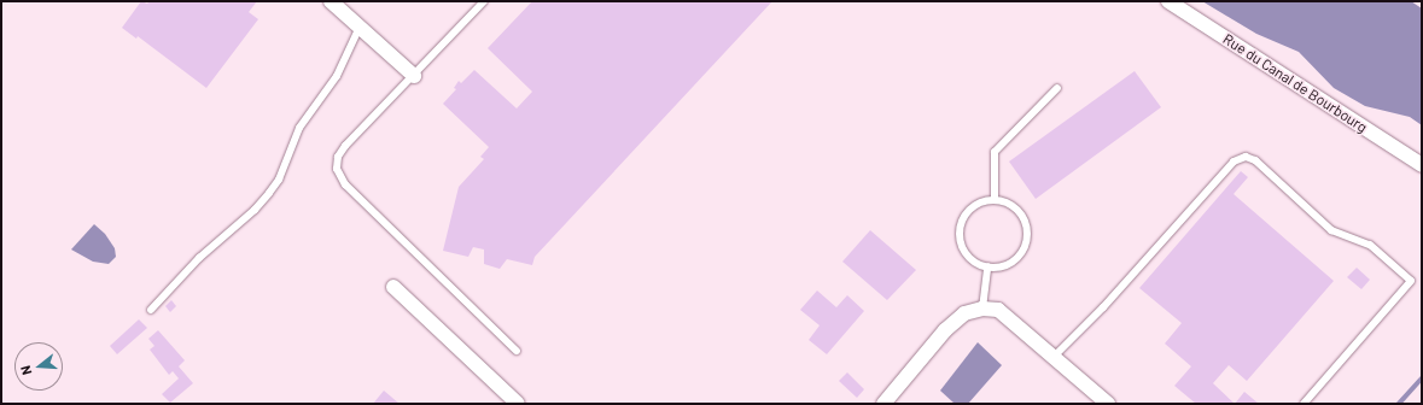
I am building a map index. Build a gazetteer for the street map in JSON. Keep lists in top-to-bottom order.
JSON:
{
  "streets": {
    "street": ["Rue du Canal de Bourbourg"]
  },
  "north": "left"
}
